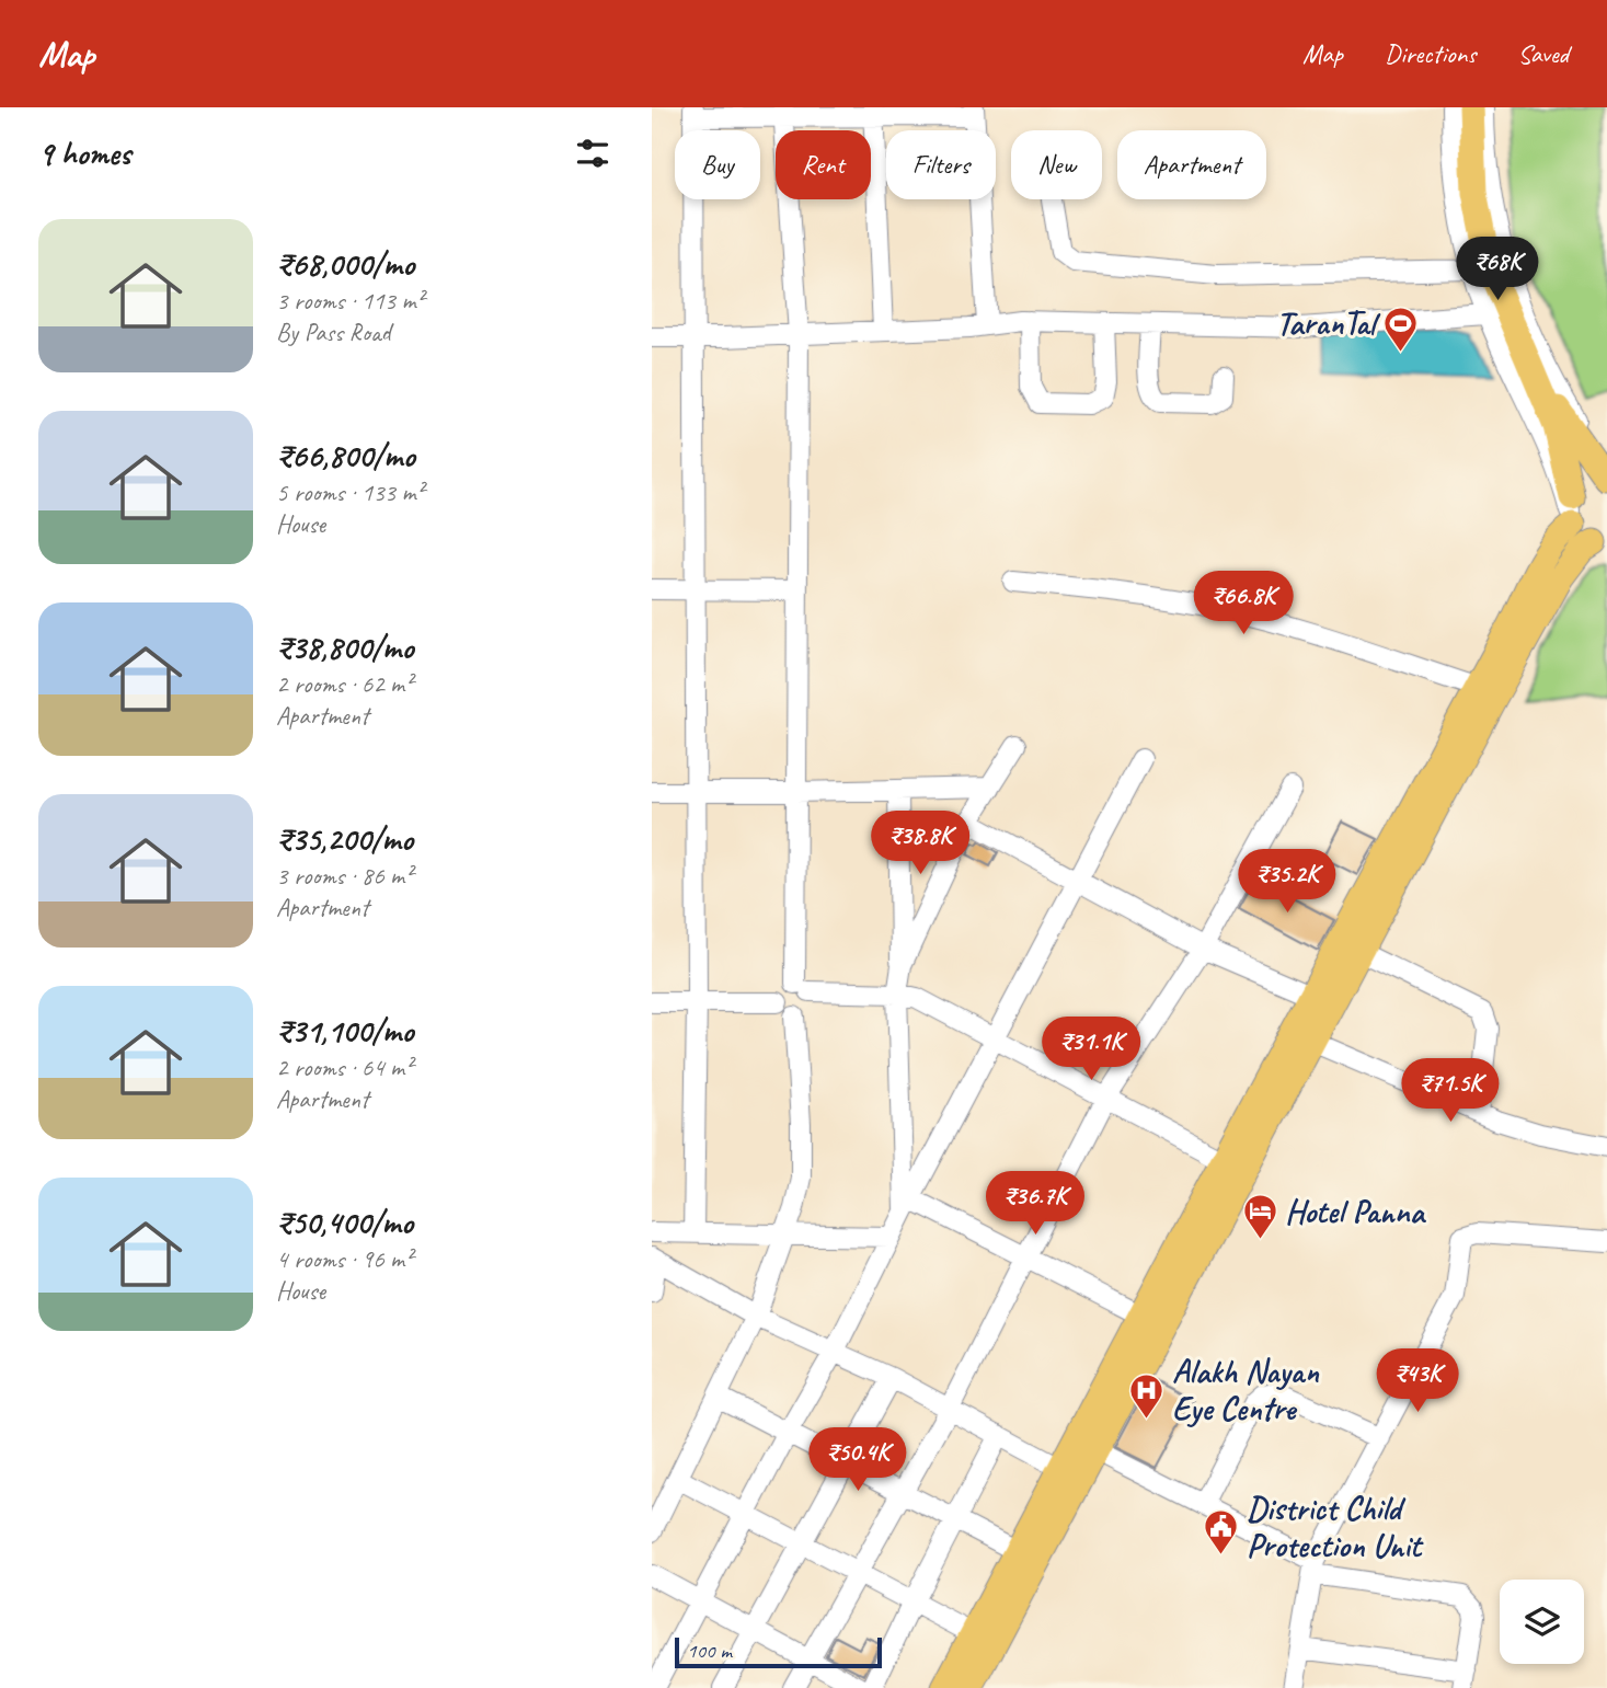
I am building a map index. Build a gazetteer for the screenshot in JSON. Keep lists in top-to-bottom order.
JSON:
{
  "places": {
    "sports": ["TaranTal"],
    "hotel": ["Hotel Panna"],
    "hospital": ["Alakh Nayan Eye Centre"],
    "public building": ["District Child Protection Unit"]
  },
  "scale_bar": "100 m",
  "page": {
    "header": "Map",
    "nav": ["Map", "Directions", "Saved"],
    "heading": "9 homes",
    "chip": [
      "Buy",
      "Rent",
      "Filters",
      "New",
      "Apartment"
    ],
    "list": [
      {
        "name": "₹68,000/mo",
        "note": "3 rooms · 113 m² · By Pass Road"
      },
      {
        "name": "₹66,800/mo",
        "note": "5 rooms · 133 m² · House"
      },
      {
        "name": "₹38,800/mo",
        "note": "2 rooms · 62 m² · Apartment"
      },
      {
        "name": "₹35,200/mo",
        "note": "3 rooms · 86 m² · Apartment"
      },
      {
        "name": "₹31,100/mo",
        "note": "2 rooms · 64 m² · Apartment"
      },
      {
        "name": "₹50,400/mo",
        "note": "4 rooms · 96 m² · House"
      }
    ],
    "price": [
      "₹68K",
      "₹66.8K",
      "₹38.8K",
      "₹35.2K",
      "₹31.1K",
      "₹71.5K",
      "₹36.7K",
      "₹43K",
      "₹50.4K"
    ],
    "scale": "100 m"
  }
}
